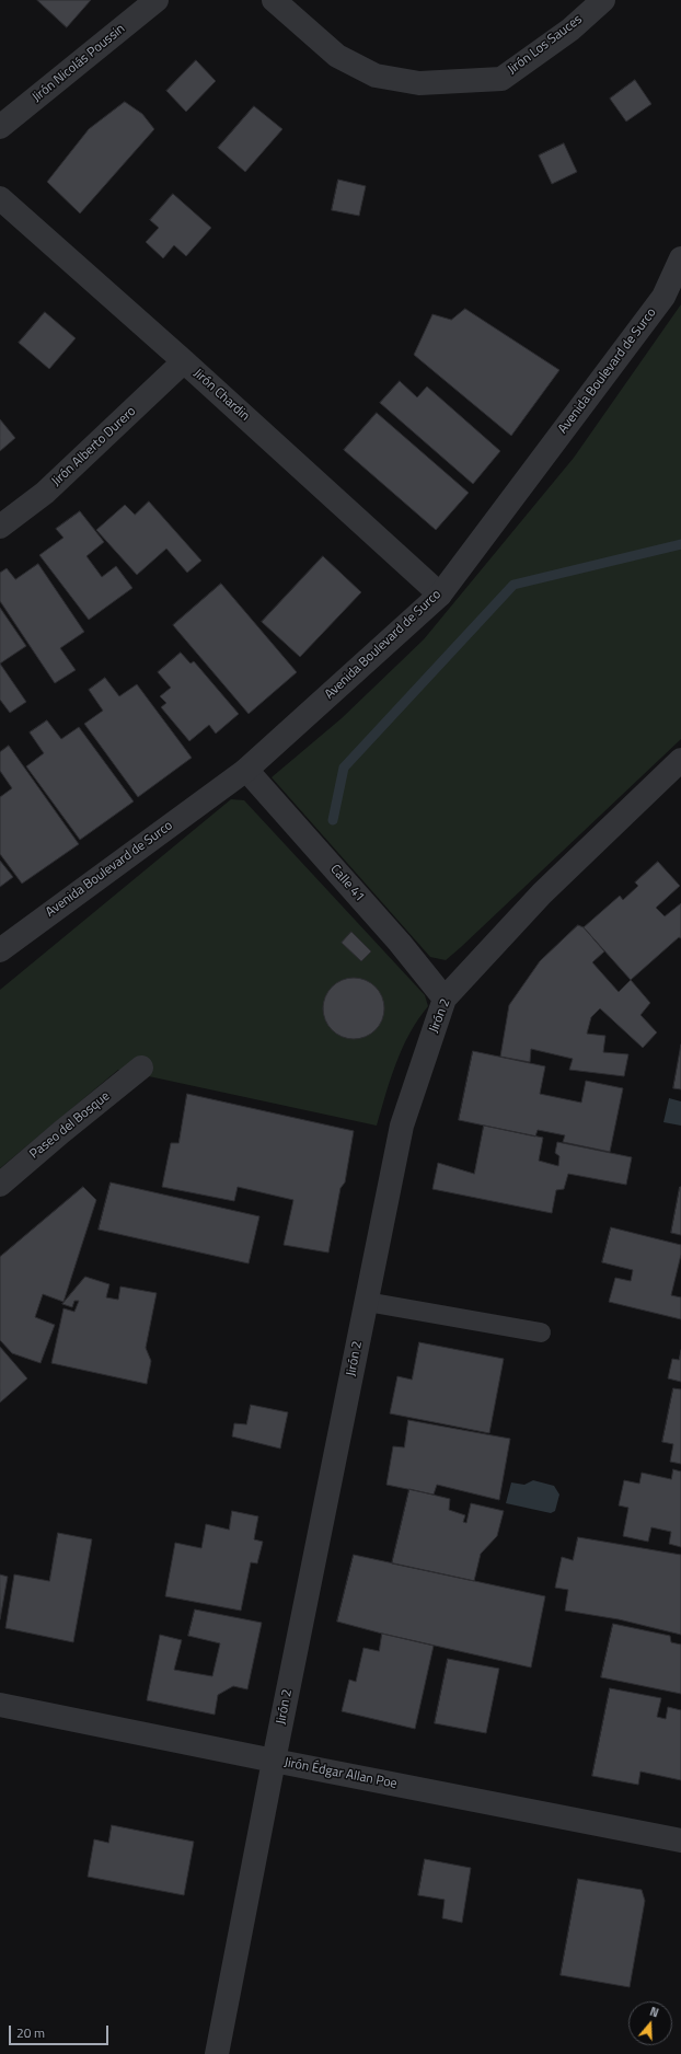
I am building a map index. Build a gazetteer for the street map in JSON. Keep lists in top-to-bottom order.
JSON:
{
  "streets": {
    "street": [
      "Jirón Los Sauces",
      "Jirón Nicolás Poussin",
      "Avenida Boulevard de Surco",
      "Jirón Chardin",
      "Jirón Alberto Durero",
      "Calle 41",
      "Jirón 2",
      "Paseo del Bosque",
      "Jirón Édgar Allan Poe"
    ]
  },
  "crossings": [
    ["Avenida Boulevard de Surco", "Jirón Chardin"],
    ["Avenida Boulevard de Surco", "Calle 41"],
    ["Jirón Chardin", "Jirón Alberto Durero"],
    ["Calle 41", "Jirón 2"],
    ["Jirón 2", "Jirón Édgar Allan Poe"]
  ],
  "scale_bar": "20 m",
  "north": "top"
}
